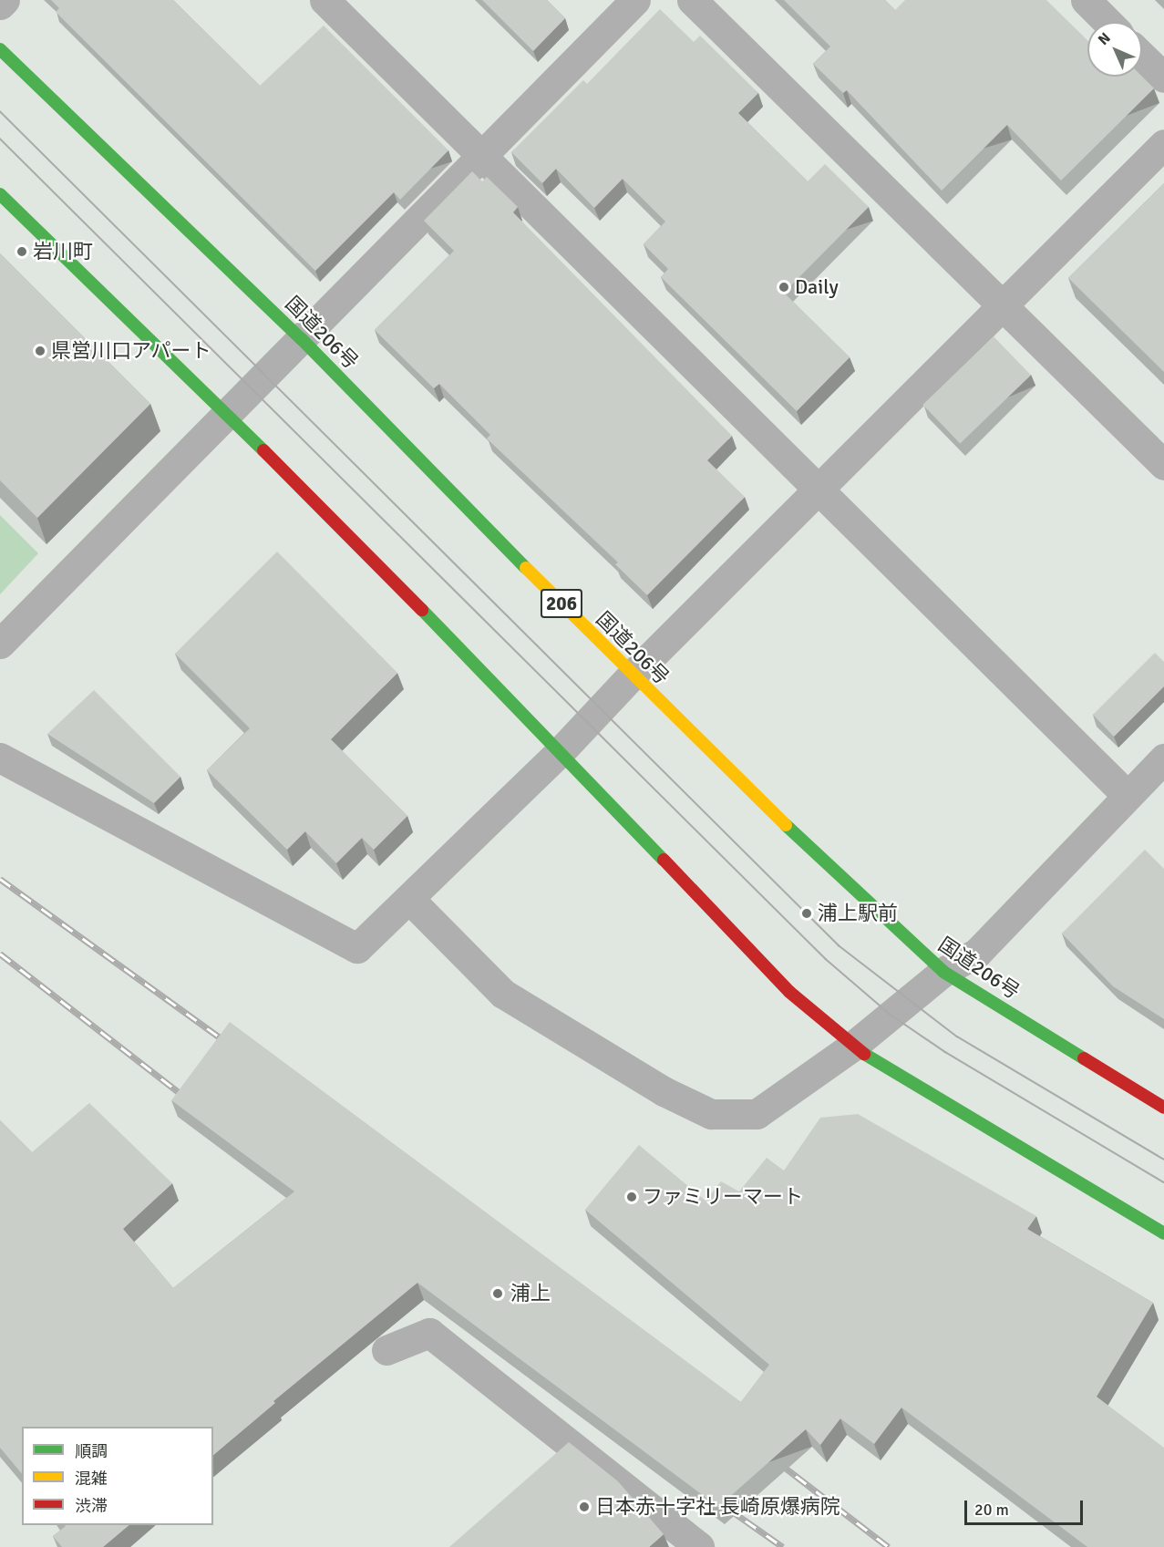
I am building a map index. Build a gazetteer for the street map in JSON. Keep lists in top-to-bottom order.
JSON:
{
  "streets": {
    "highway": ["国道206号", "206"]
  },
  "places": [
    "岩川町",
    "Daily",
    "県営川口アパート",
    "浦上駅前",
    "ファミリーマート",
    "浦上",
    "日本赤十字社 長崎原爆病院"
  ],
  "legend": ["順調", "混雑", "渋滞"],
  "scale_bar": "20 m",
  "north": "top left"
}
